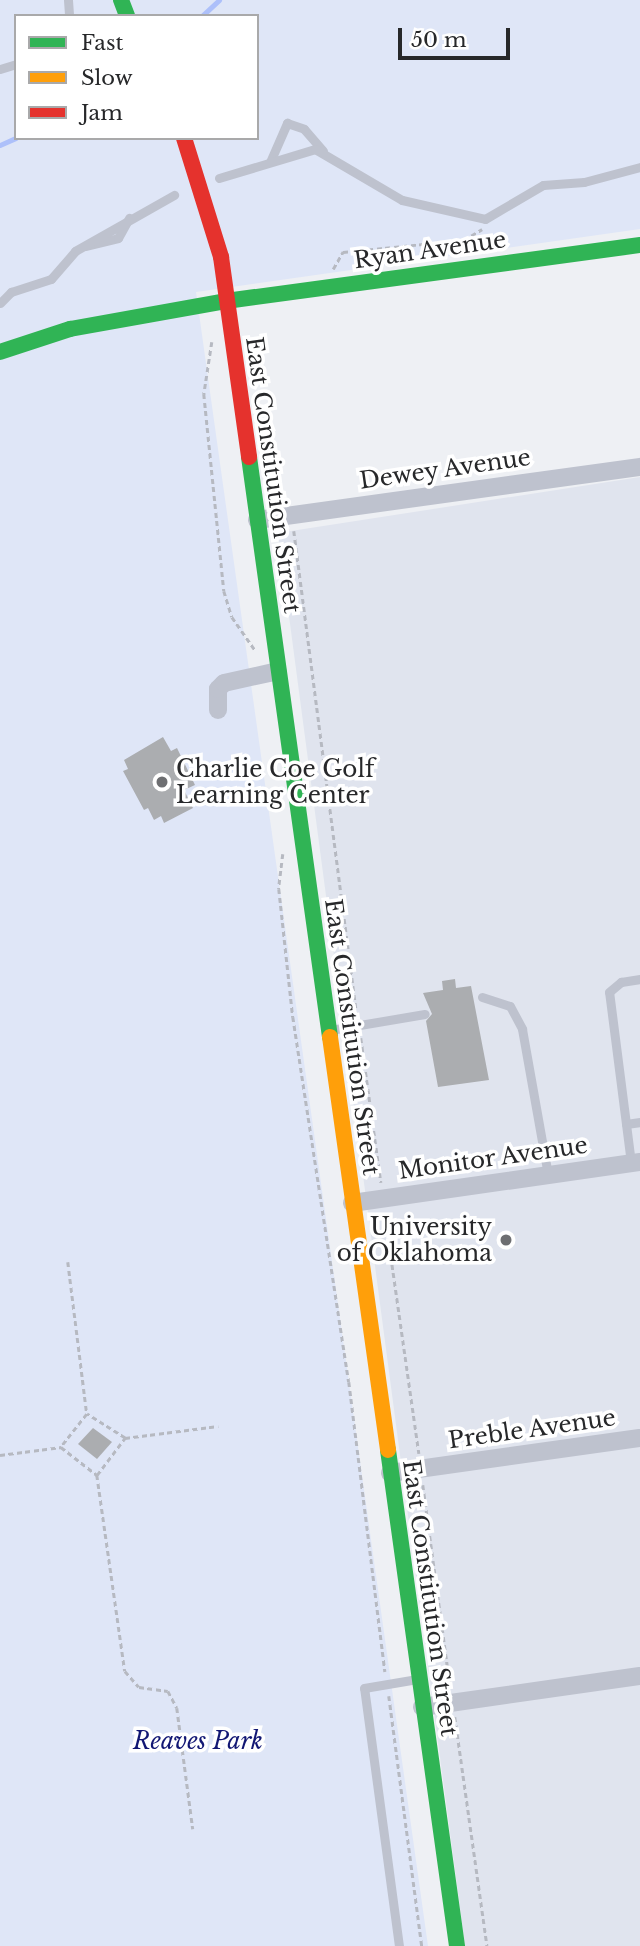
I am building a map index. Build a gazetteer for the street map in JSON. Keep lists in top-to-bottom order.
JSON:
{
  "streets": {
    "main road": ["Ryan Avenue", "East Constitution Street"],
    "street": ["Dewey Avenue", "Monitor Avenue", "Preble Avenue"]
  },
  "crossings": [
    ["Ryan Avenue", "East Constitution Street"],
    ["Dewey Avenue", "East Constitution Street"],
    ["East Constitution Street", "Monitor Avenue"],
    ["East Constitution Street", "Preble Avenue"]
  ],
  "parks": ["Reaves Park"],
  "places": ["Charlie Coe Golf Learning Center", "University of Oklahoma"],
  "legend": ["Fast", "Slow", "Jam"],
  "scale_bar": "50 m"
}
